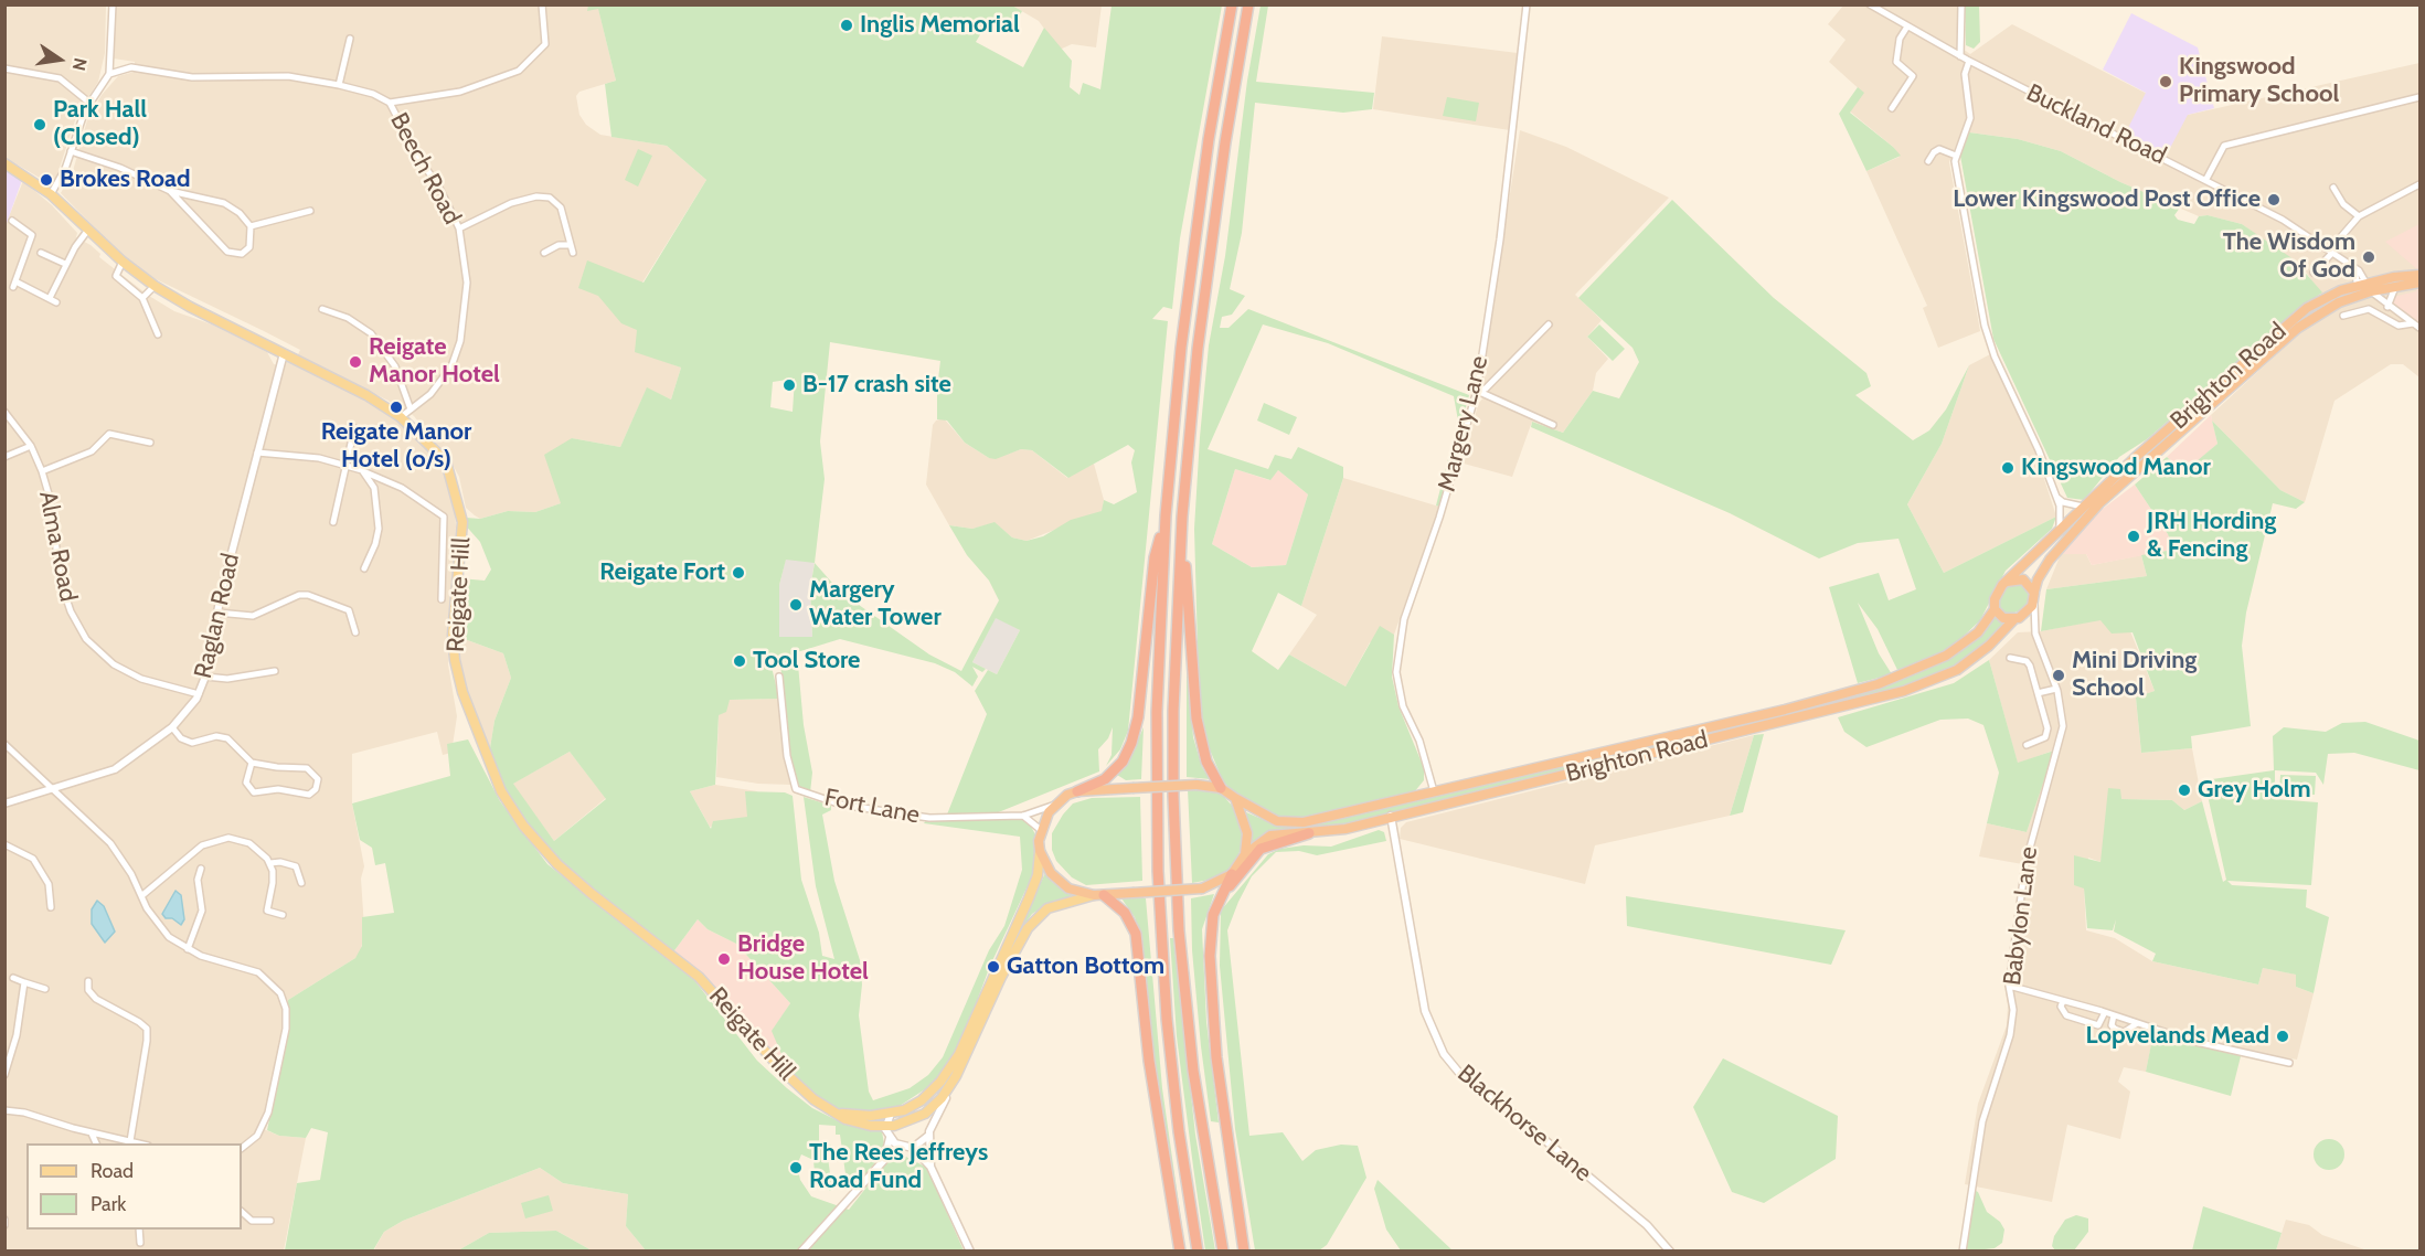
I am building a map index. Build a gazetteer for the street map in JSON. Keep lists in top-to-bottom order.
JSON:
{
  "streets": {
    "highway": ["Brighton Road"],
    "main road": ["Reigate Hill"],
    "street": [
      "Buckland Road",
      "Beech Road",
      "Margery Lane",
      "Alma Road",
      "Raglan Road",
      "Fort Lane",
      "Babylon Lane",
      "Blackhorse Lane"
    ]
  },
  "crossings": [
    ["Buckland Road", "Brighton Road"],
    ["Beech Road", "Reigate Hill"],
    ["Brighton Road", "Margery Lane"],
    ["Brighton Road", "Babylon Lane"],
    ["Brighton Road", "Blackhorse Lane"],
    ["Alma Road", "Raglan Road"],
    ["Reigate Hill", "Raglan Road"]
  ],
  "places": [
    "Inglis Memorial",
    "Kingswood Primary School",
    "Park Hall (Closed)",
    "Brokes Road",
    "Lower Kingswood Post Office",
    "The Wisdom Of God",
    "Reigate Manor Hotel",
    "B-17 crash site",
    "Reigate Manor Hotel (o/s)",
    "Kingswood Manor",
    "JRH Hording & Fencing",
    "Reigate Fort",
    "Margery Water Tower",
    "Tool Store",
    "Mini Driving School",
    "Grey Holm",
    "Bridge House Hotel",
    "Gatton Bottom",
    "Lopvelands Mead",
    "The Rees Jeffreys Road Fund"
  ],
  "legend": ["Road", "Park"],
  "north": "right"
}
